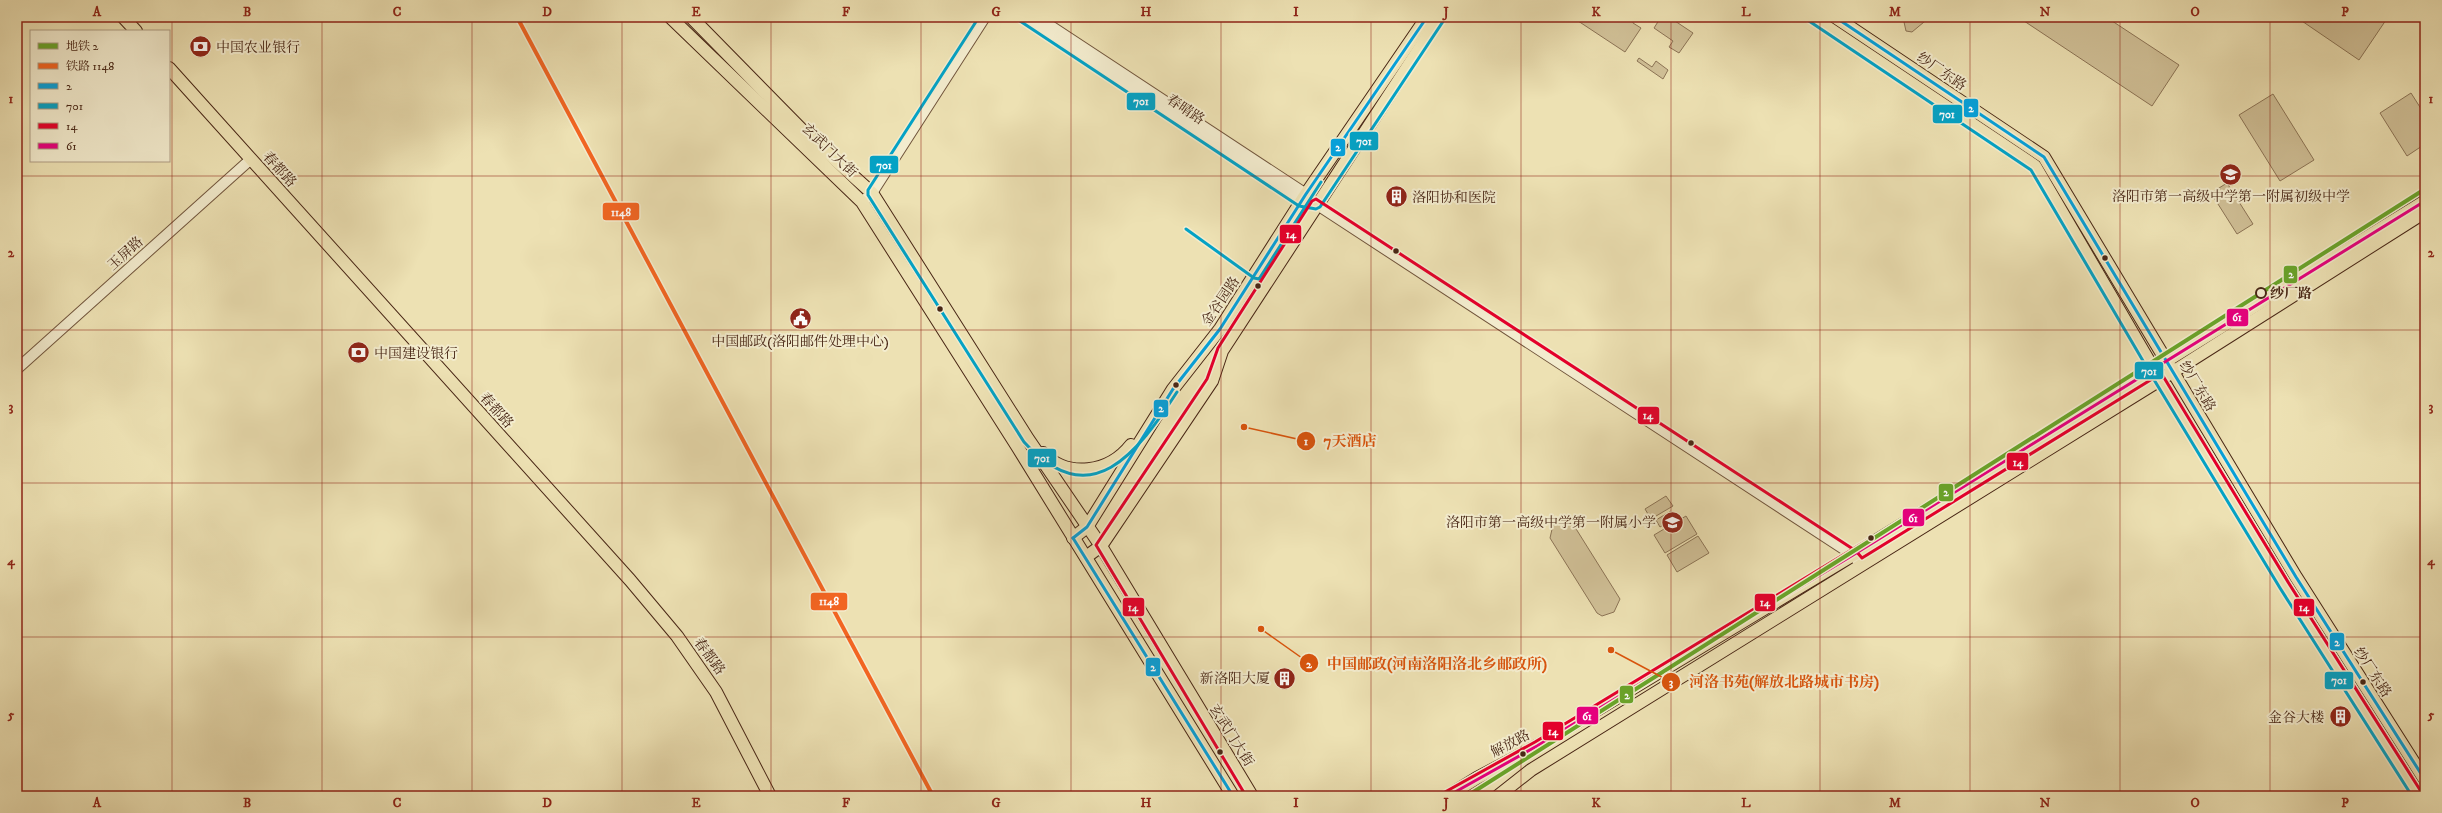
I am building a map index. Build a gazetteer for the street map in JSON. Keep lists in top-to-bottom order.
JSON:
{
  "streets": {
    "main road": [
      "纱厂东路",
      "玄武门大街",
      "春都路",
      "金谷园路",
      "解放路"
    ],
    "street": ["春晴路", "玉屏路"]
  },
  "crossings": [
    ["纱厂东路", "解放路"],
    ["春晴路", "金谷园路"],
    ["春晴路", "解放路"],
    ["玄武门大街", "金谷园路"],
    ["春都路", "玉屏路"]
  ],
  "places": {
    "bank": ["中国农业银行", "中国建设银行"],
    "school or university": ["洛阳市第一高级中学第一附属初级中学", "洛阳市第一高级中学第一附属小学"],
    "building": ["洛阳协和医院", "新洛阳大厦", "金谷大楼"],
    "other": [
      "纱厂路",
      "7天酒店",
      "中国邮政(河南洛阳洛北乡邮政所)",
      "河洛书苑(解放北路城市书房)"
    ],
    "public building": ["中国邮政(洛阳邮件处理中心)"]
  },
  "lines": [
    "rail line 1148",
    "transit line 2",
    "transit line 701",
    "metro line 2",
    "transit line 14",
    "transit line 61"
  ],
  "legend": [
    "地铁 2",
    "铁路 1148",
    "2",
    "701",
    "14",
    "61"
  ],
  "grid": {
    "columns": [
      "A",
      "B",
      "C",
      "D",
      "E",
      "F",
      "G",
      "H",
      "I",
      "J",
      "K",
      "L",
      "M",
      "N",
      "O",
      "P"
    ],
    "rows": [
      "1",
      "2",
      "3",
      "4",
      "5"
    ]
  }
}
